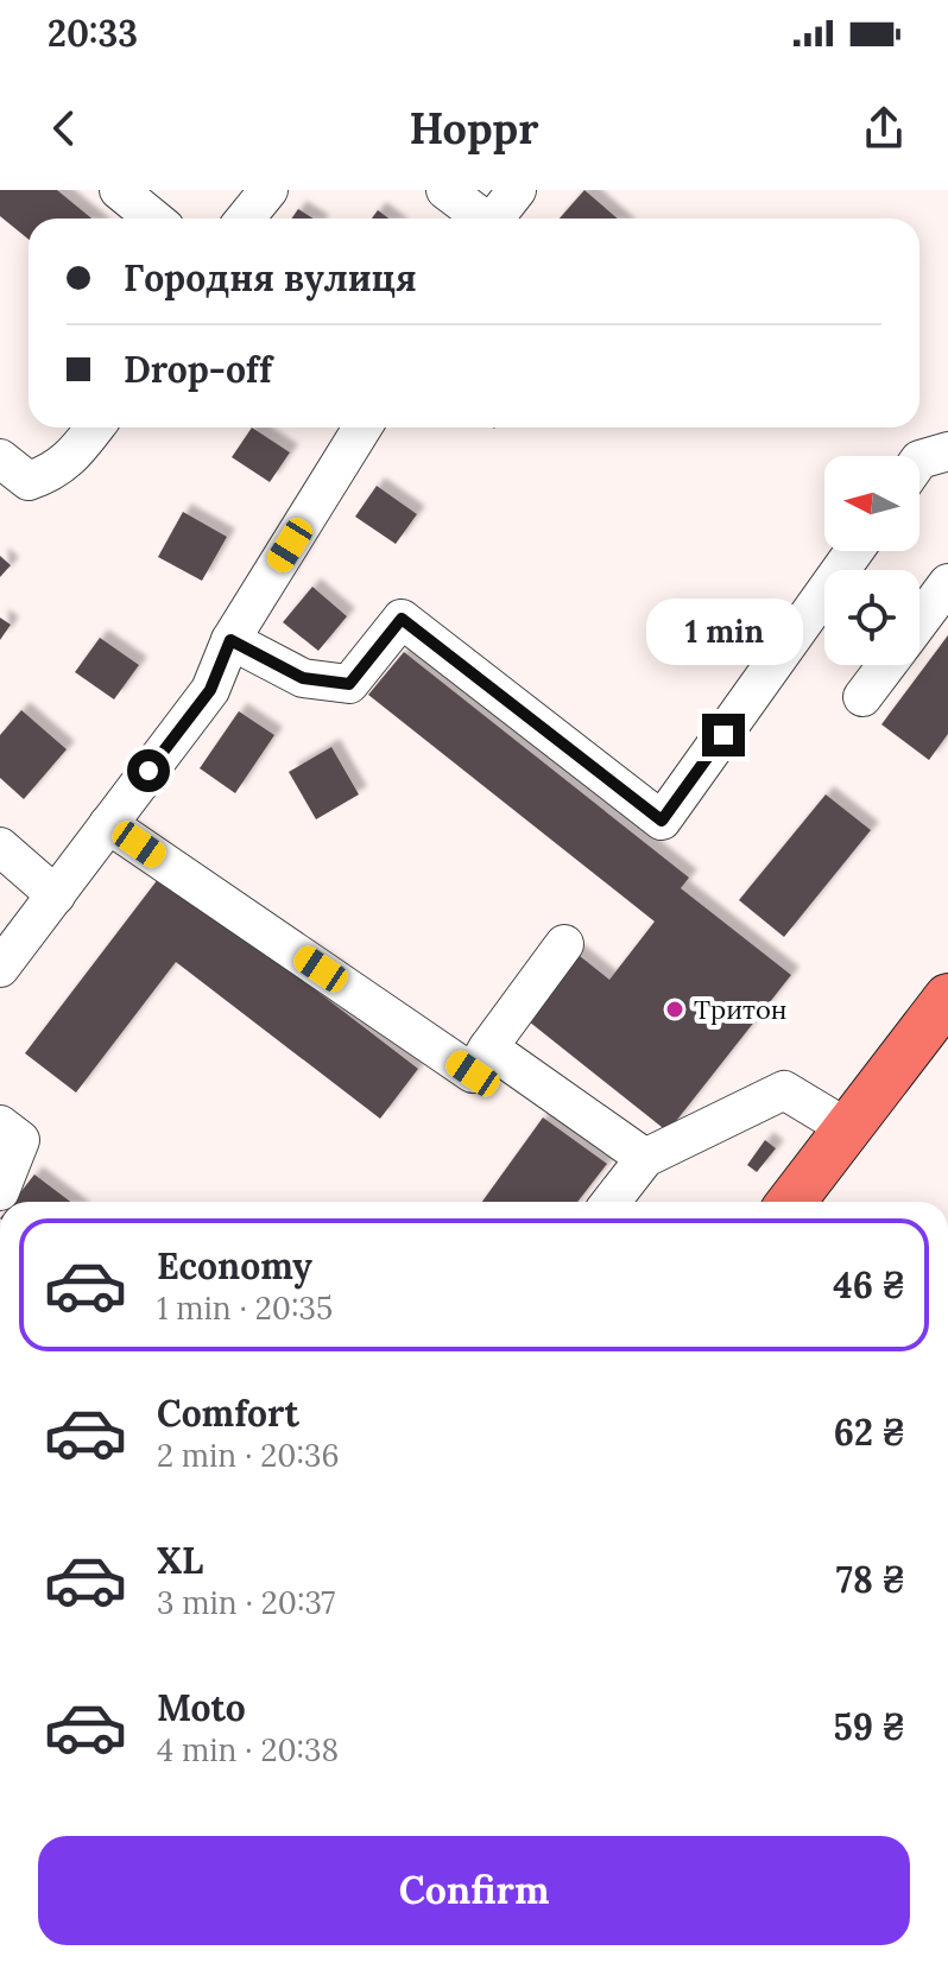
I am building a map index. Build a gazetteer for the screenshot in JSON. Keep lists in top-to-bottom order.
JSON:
{
  "places": ["Тритон"],
  "north": "left",
  "page": {
    "status": "20:33",
    "header": "Hoppr",
    "banner": ["Городня вулиця", "Drop-off"],
    "bubble": "1 min",
    "list": [
      {
        "name": "Economy",
        "note": "1 min · 20:35",
        "value": "46 ₴"
      },
      {
        "name": "Comfort",
        "note": "2 min · 20:36",
        "value": "62 ₴"
      },
      {
        "name": "XL",
        "note": "3 min · 20:37",
        "value": "78 ₴"
      },
      {
        "name": "Moto",
        "note": "4 min · 20:38",
        "value": "59 ₴"
      }
    ],
    "buttons": "Confirm"
  }
}
